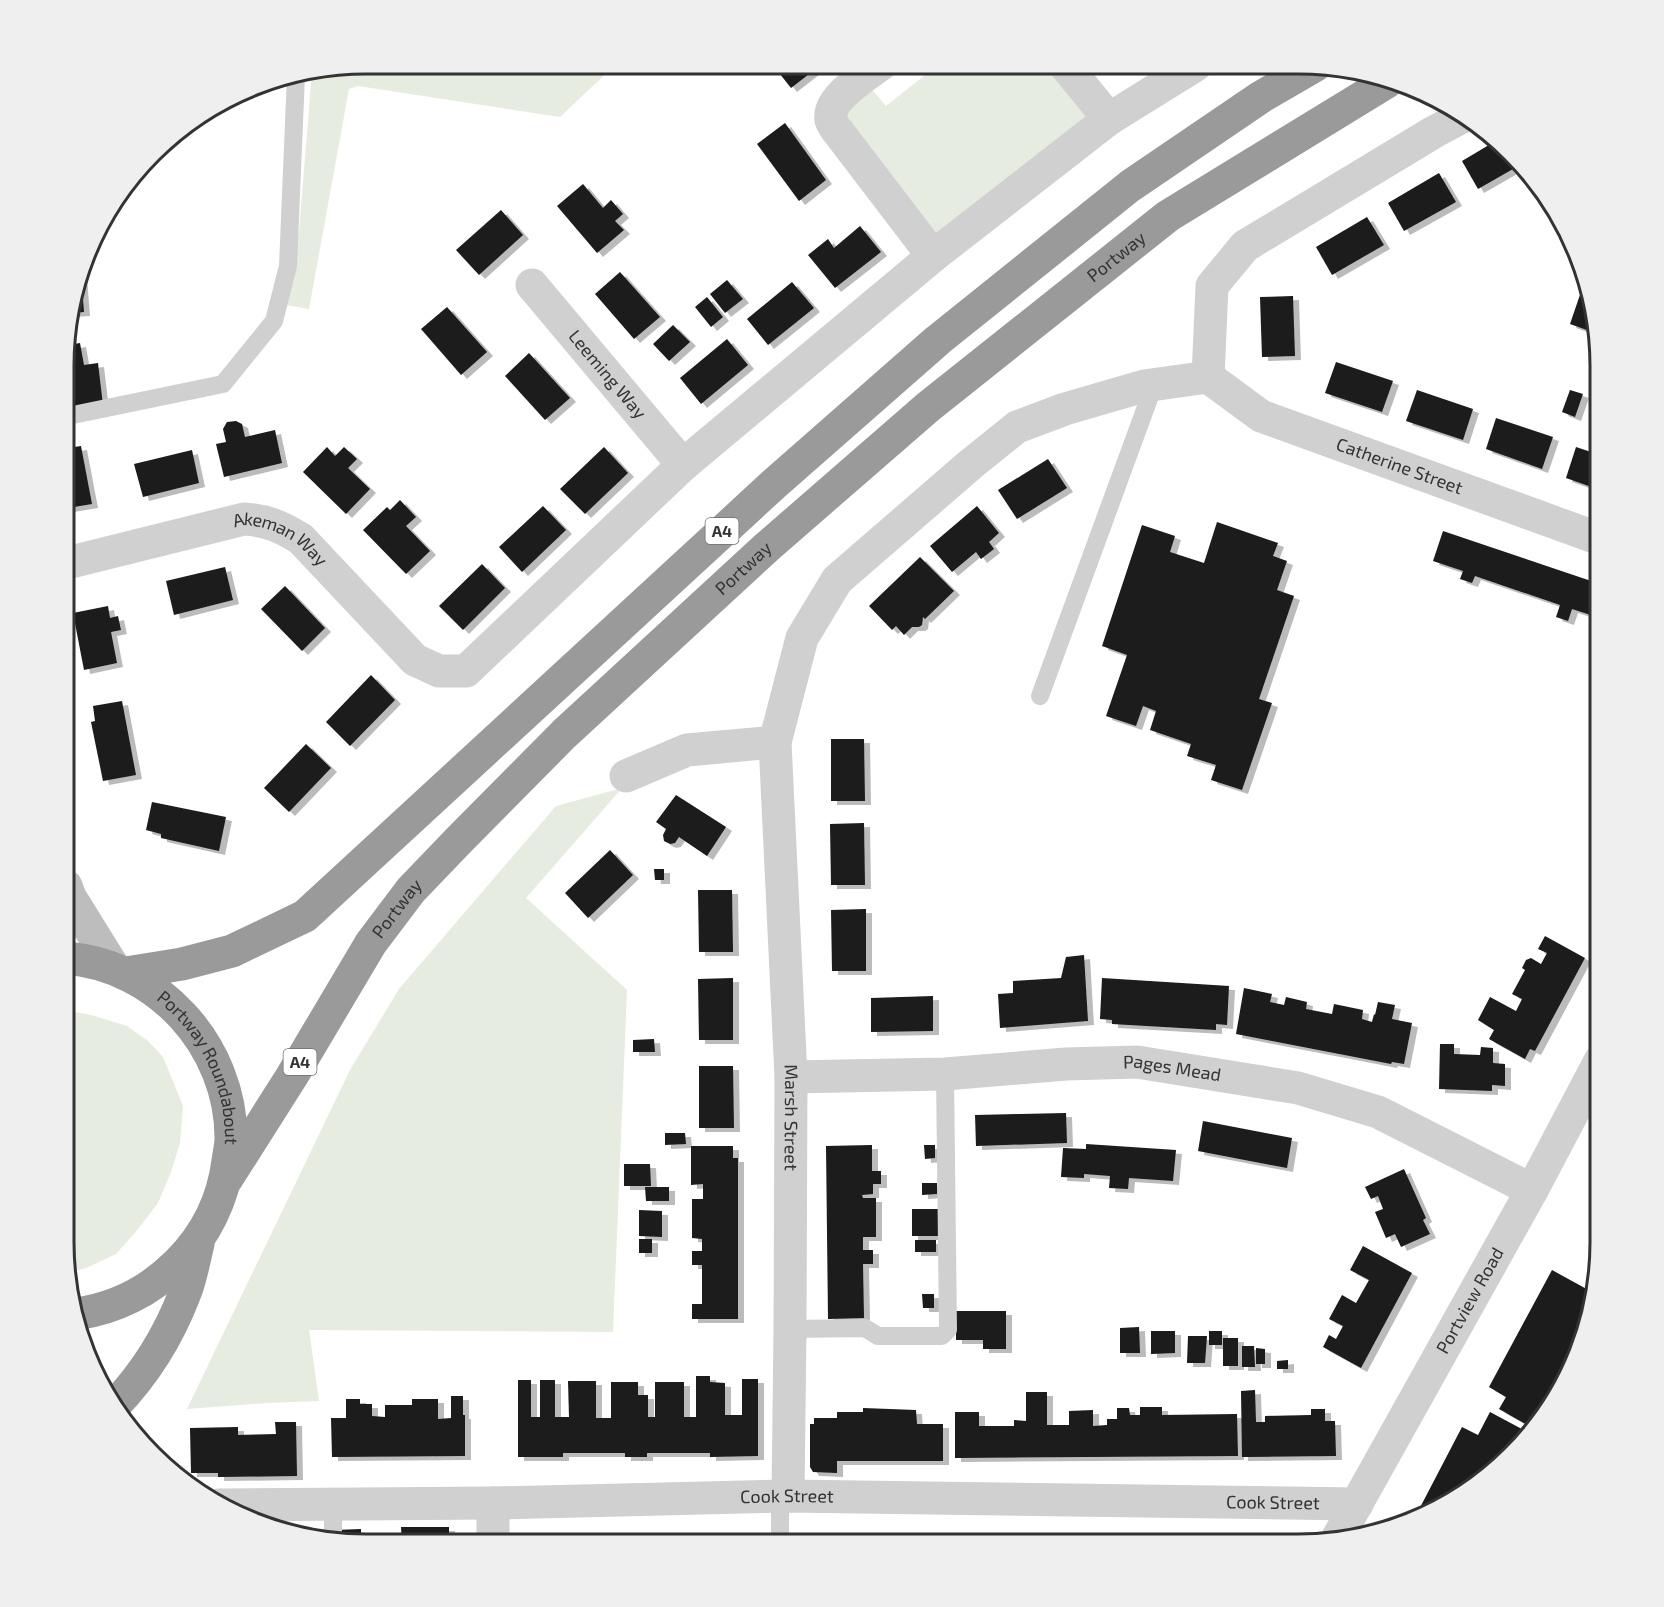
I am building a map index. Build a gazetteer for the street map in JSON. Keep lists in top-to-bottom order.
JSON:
{
  "streets": {
    "highway": ["Portway", "A4", "Portway Roundabout"],
    "street": [
      "Leeming Way",
      "Catherine Street",
      "Akeman Way",
      "Pages Mead",
      "Marsh Street",
      "Portview Road",
      "Cook Street"
    ]
  },
  "crossings": [
    ["Portway", "Portway Roundabout"],
    ["Leeming Way", "Akeman Way"],
    ["A4", "Portway Roundabout"],
    ["Pages Mead", "Marsh Street"],
    ["Pages Mead", "Portview Road"],
    ["Marsh Street", "Cook Street"],
    ["Portview Road", "Cook Street"]
  ]
}
